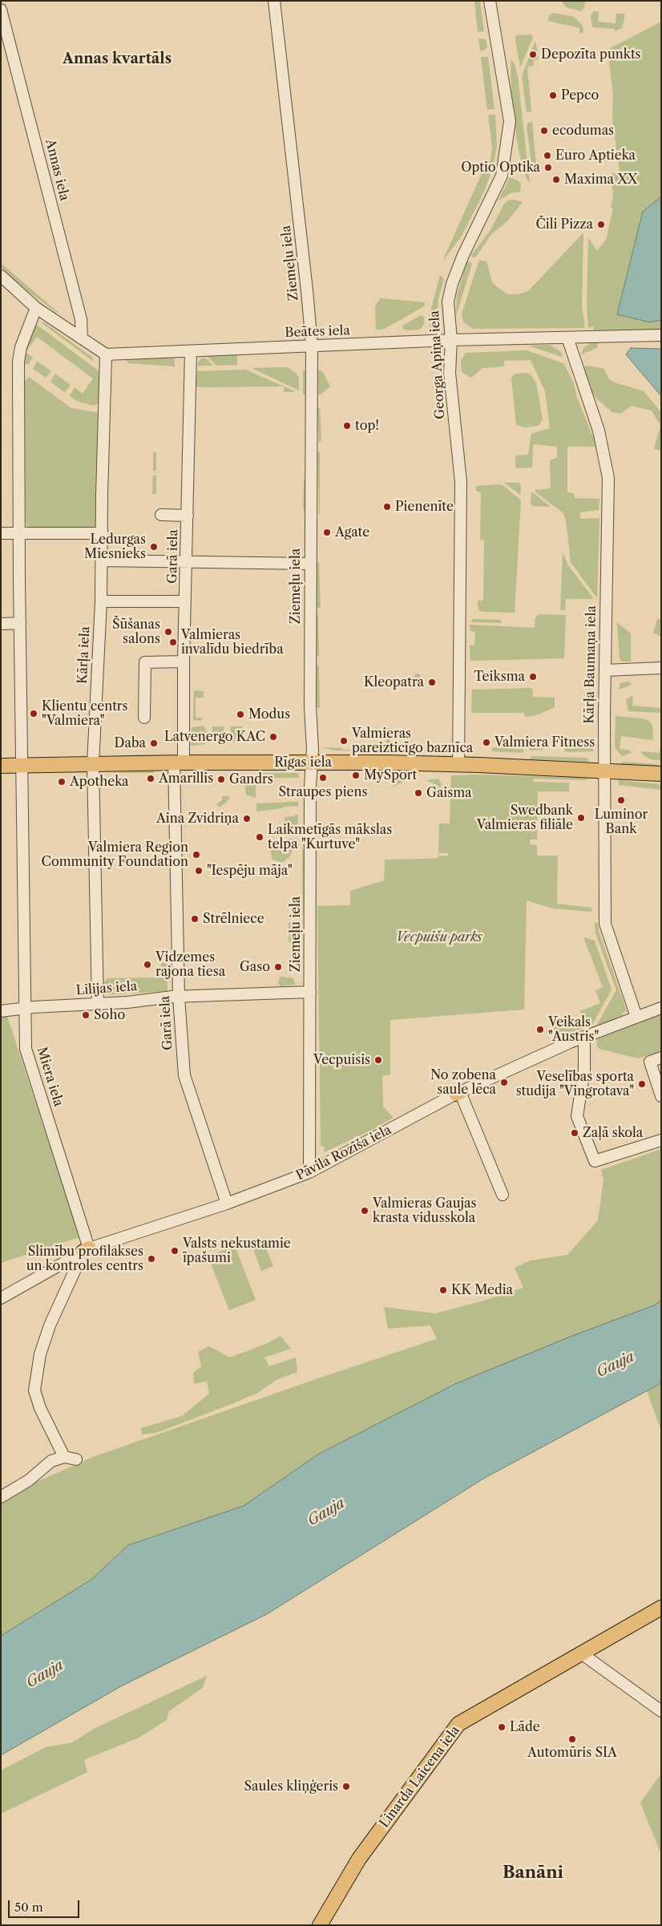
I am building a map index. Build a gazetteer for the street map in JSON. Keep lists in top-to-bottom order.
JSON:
{
  "streets": {
    "main road": ["Rīgas iela", "Linarda Laicena iela"],
    "street": [
      "Annas iela",
      "Ziemeļu iela",
      "Beātes iela",
      "Georga Apiņa iela",
      "Garā iela",
      "Kārļa iela",
      "Kārļa Baumaņa iela",
      "Lilijas iela",
      "Miera iela",
      "Pāvila Rozīša iela"
    ]
  },
  "crossings": [
    ["Ziemeļu iela", "Beātes iela"],
    ["Ziemeļu iela", "Rīgas iela"],
    ["Ziemeļu iela", "Lilijas iela"],
    ["Ziemeļu iela", "Pāvila Rozīša iela"],
    ["Beātes iela", "Georga Apiņa iela"],
    ["Beātes iela", "Garā iela"],
    ["Beātes iela", "Kārļa iela"],
    ["Beātes iela", "Kārļa Baumaņa iela"],
    ["Georga Apiņa iela", "Rīgas iela"],
    ["Garā iela", "Rīgas iela"],
    ["Garā iela", "Lilijas iela"],
    ["Garā iela", "Pāvila Rozīša iela"],
    ["Kārļa iela", "Rīgas iela"],
    ["Kārļa iela", "Lilijas iela"],
    ["Kārļa Baumaņa iela", "Rīgas iela"],
    ["Kārļa Baumaņa iela", "Pāvila Rozīša iela"],
    ["Rīgas iela", "Miera iela"],
    ["Lilijas iela", "Miera iela"],
    ["Miera iela", "Pāvila Rozīša iela"]
  ],
  "districts": ["Annas kvartāls", "Banāni"],
  "water": ["Gauja"],
  "parks": ["Vecpuišu parks"],
  "places": [
    "Depozīta punkts",
    "Pepco",
    "ecodumas",
    "Euro Aptieka",
    "Optio Optika",
    "Maxima XX",
    "Čili Pizza",
    "top!",
    "Pienenīte",
    "Agate",
    "Ledurgas Miesnieks",
    "Šūšanas salons",
    "Valmieras invalīdu biedrība",
    "Teiksma",
    "Kleopatra",
    "Klientu centrs \"Valmiera\"",
    "Modus",
    "Latvenergo KAC",
    "Valmieras pareizticīgo baznīca",
    "Valmiera Fitness",
    "Daba",
    "MySport",
    "Straupes piens",
    "Amarillis",
    "Gandrs",
    "Apotheka",
    "Gaisma",
    "Luminor Bank",
    "Swedbank Valmieras filiāle",
    "Aina Zvidriņa",
    "Laikmetīgās mākslas telpa \"Kurtuve\"",
    "Valmiera Region Community Foundation",
    "\"Iespēju māja\"",
    "Strēlniece",
    "Vidzemes rajona tiesa",
    "Gaso",
    "Soho",
    "Veikals \"Austris\"",
    "Vecpuisis",
    "No zobena saule lēca",
    "Veselības sporta studija \"Vingrotava\"",
    "Zaļā skola",
    "Valmieras Gaujas krasta vidusskola",
    "Valsts nekustamie īpašumi",
    "Slimību profilakses un kontroles centrs",
    "KK Media",
    "Lāde",
    "Automūris SIA",
    "Saules kliņģeris"
  ],
  "scale_bar": "50 m"
}
